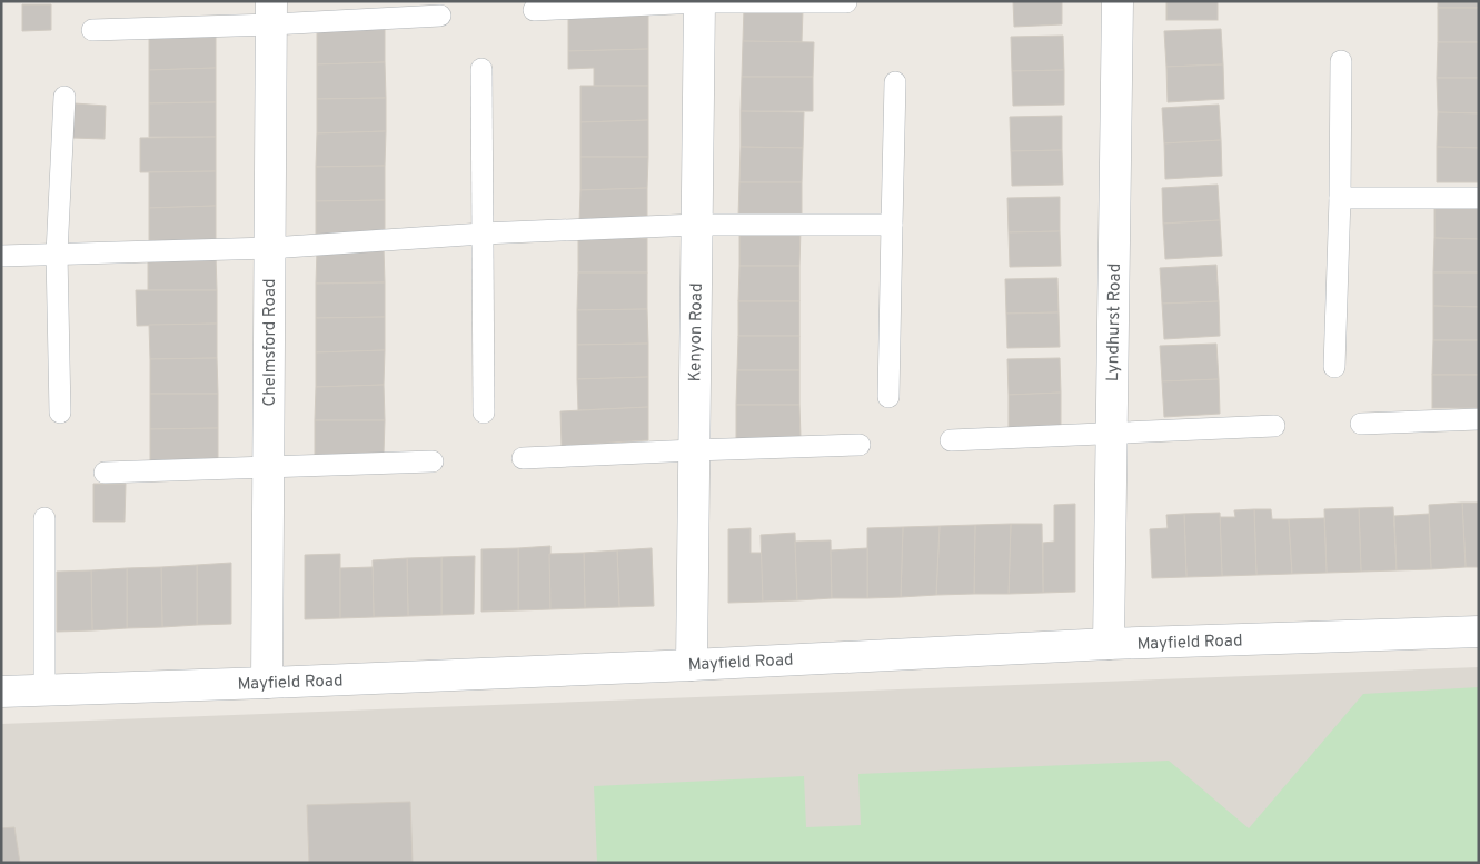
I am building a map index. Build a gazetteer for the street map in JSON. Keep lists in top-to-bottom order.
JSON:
{
  "streets": {
    "street": [
      "Lyndhurst Road",
      "Kenyon Road",
      "Chelmsford Road",
      "Mayfield Road"
    ]
  },
  "crossings": [
    ["Lyndhurst Road", "Mayfield Road"],
    ["Kenyon Road", "Mayfield Road"],
    ["Chelmsford Road", "Mayfield Road"]
  ]
}
